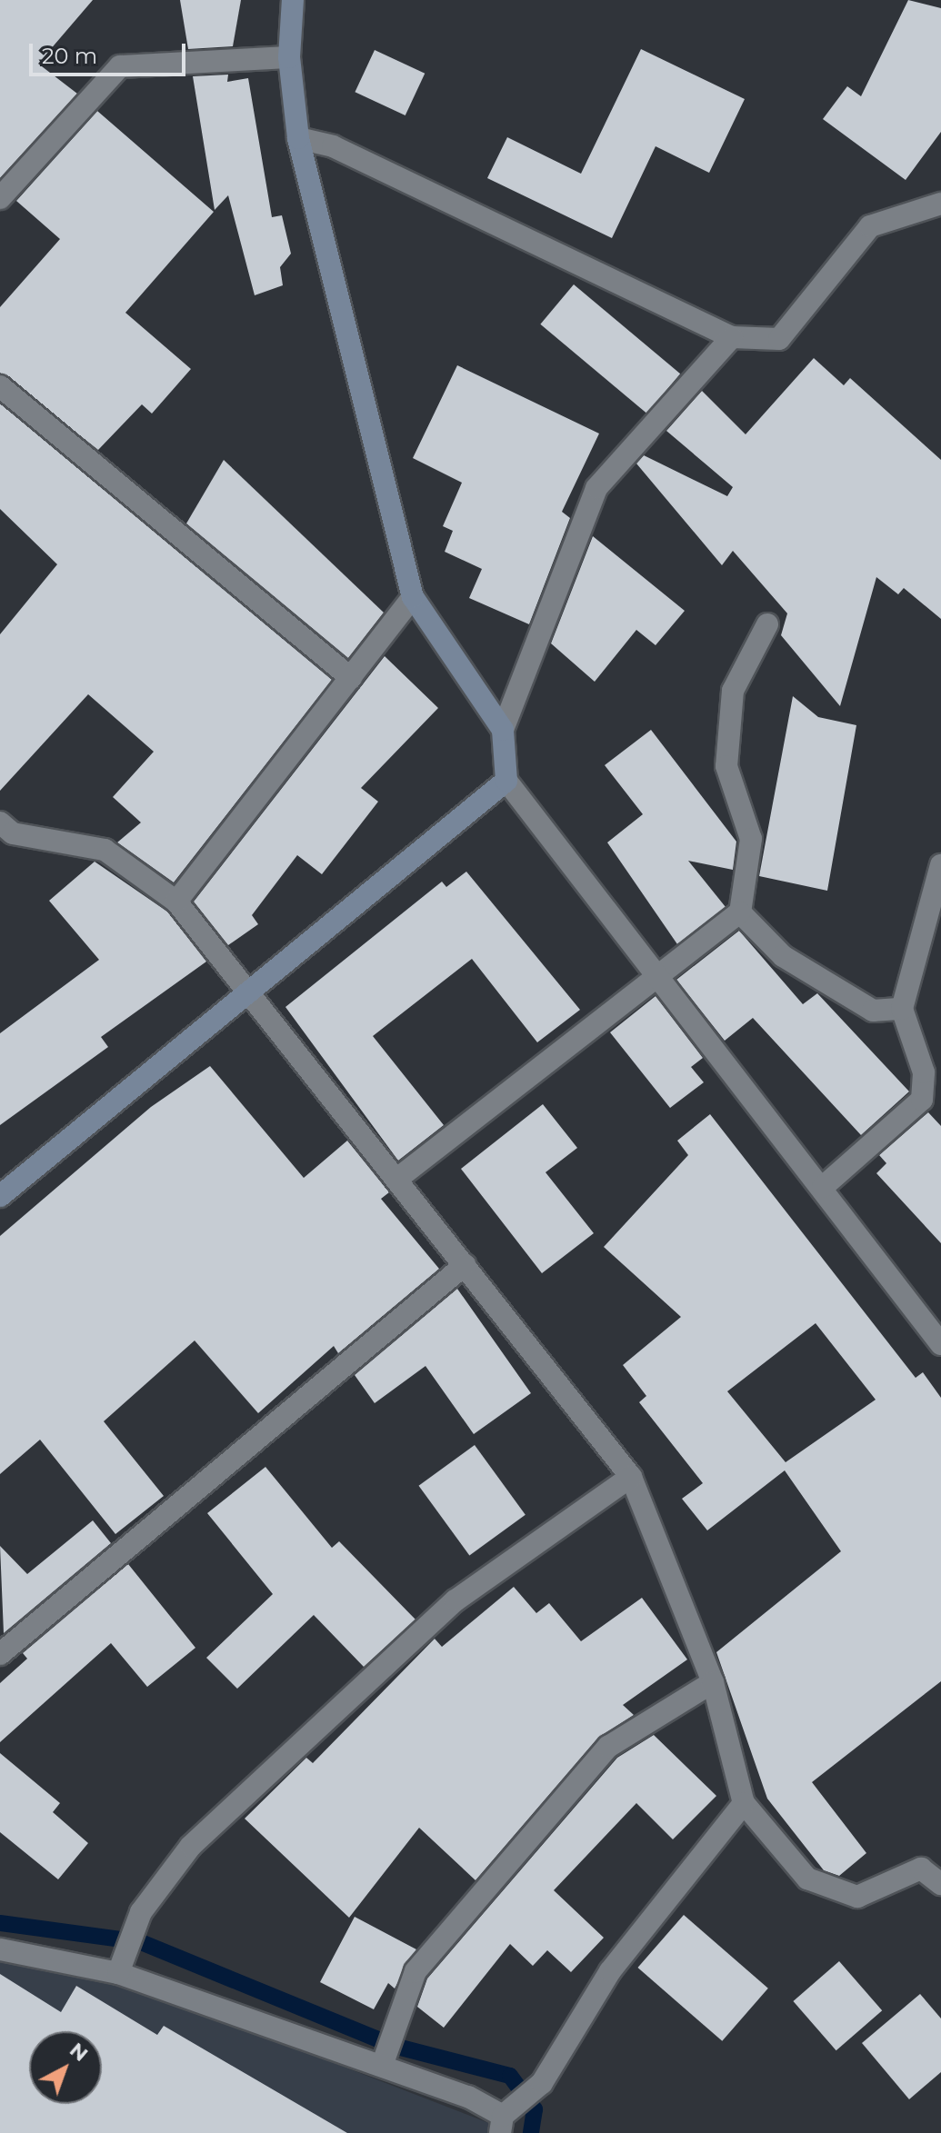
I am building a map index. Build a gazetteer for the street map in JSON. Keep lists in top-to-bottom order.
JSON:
{
  "scale_bar": "20 m",
  "north": "top right"
}
